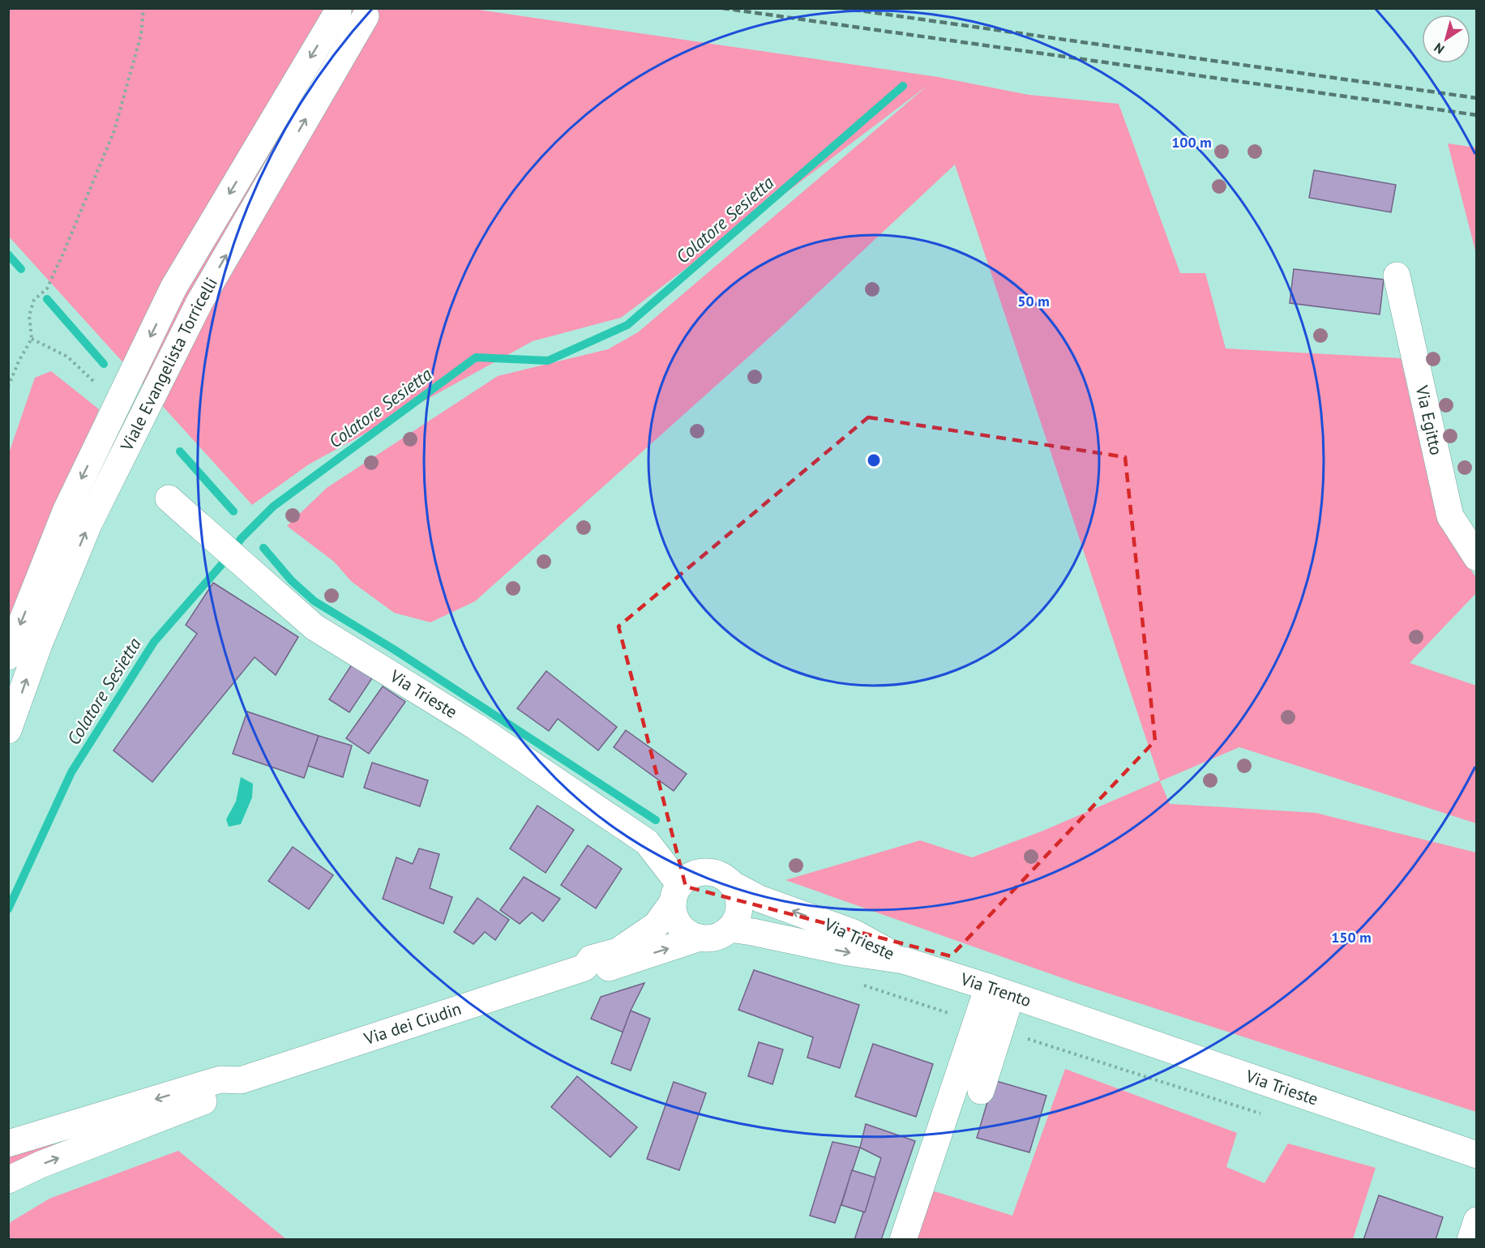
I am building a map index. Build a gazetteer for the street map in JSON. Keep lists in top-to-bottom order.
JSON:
{
  "streets": {
    "street": [
      "Viale Evangelista Torricelli",
      "Via Egitto",
      "Via Trieste",
      "Via Trento",
      "Via dei Ciudin"
    ]
  },
  "crossings": [
    ["Via Trieste", "Via Trento"],
    ["Via Trieste", "Via dei Ciudin"]
  ],
  "water": ["Colatore Sesietta"],
  "north": "bottom left",
  "rings": ["100 m", "50 m", "150 m"]
}
